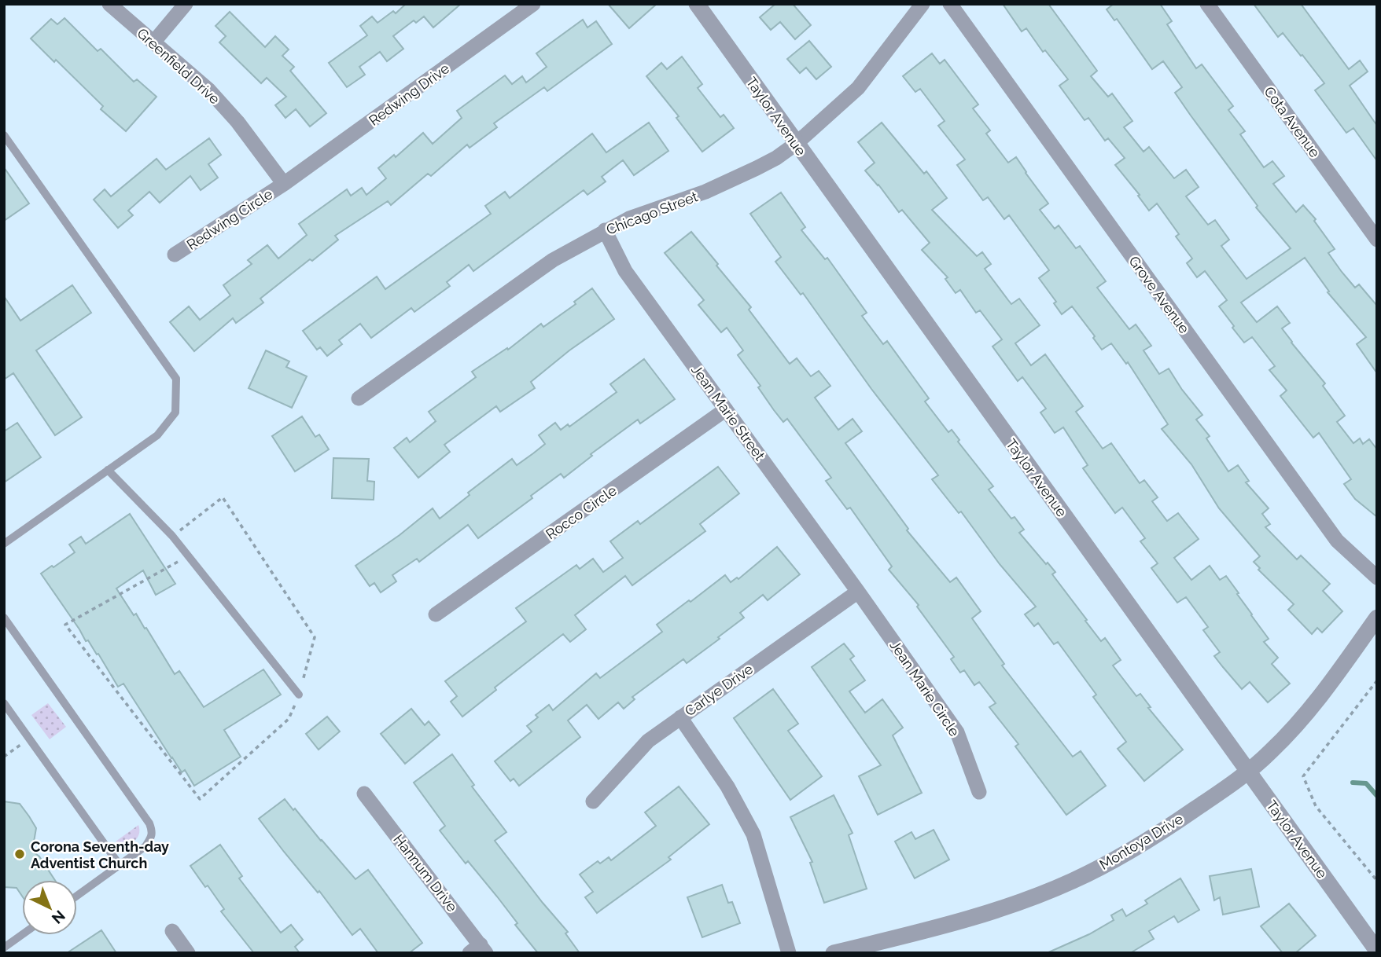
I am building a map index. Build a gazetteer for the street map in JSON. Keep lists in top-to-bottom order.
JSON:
{
  "streets": {
    "street": [
      "Greenfield Drive",
      "Redwing Drive",
      "Taylor Avenue",
      "Cota Avenue",
      "Chicago Street",
      "Redwing Circle",
      "Grove Avenue",
      "Jean Marie Street",
      "Rocco Circle",
      "Jean Marie Circle",
      "Carlye Drive",
      "Montoya Drive",
      "Hannum Drive"
    ]
  },
  "crossings": [
    ["Greenfield Drive", "Redwing Drive"],
    ["Greenfield Drive", "Redwing Circle"],
    ["Redwing Drive", "Redwing Circle"],
    ["Taylor Avenue", "Chicago Street"],
    ["Taylor Avenue", "Montoya Drive"],
    ["Chicago Street", "Jean Marie Street"],
    ["Jean Marie Street", "Rocco Circle"],
    ["Jean Marie Street", "Jean Marie Circle"],
    ["Jean Marie Street", "Carlye Drive"],
    ["Jean Marie Circle", "Carlye Drive"]
  ],
  "places": ["Corona Seventh-day Adventist Church"],
  "north": "bottom right"
}
